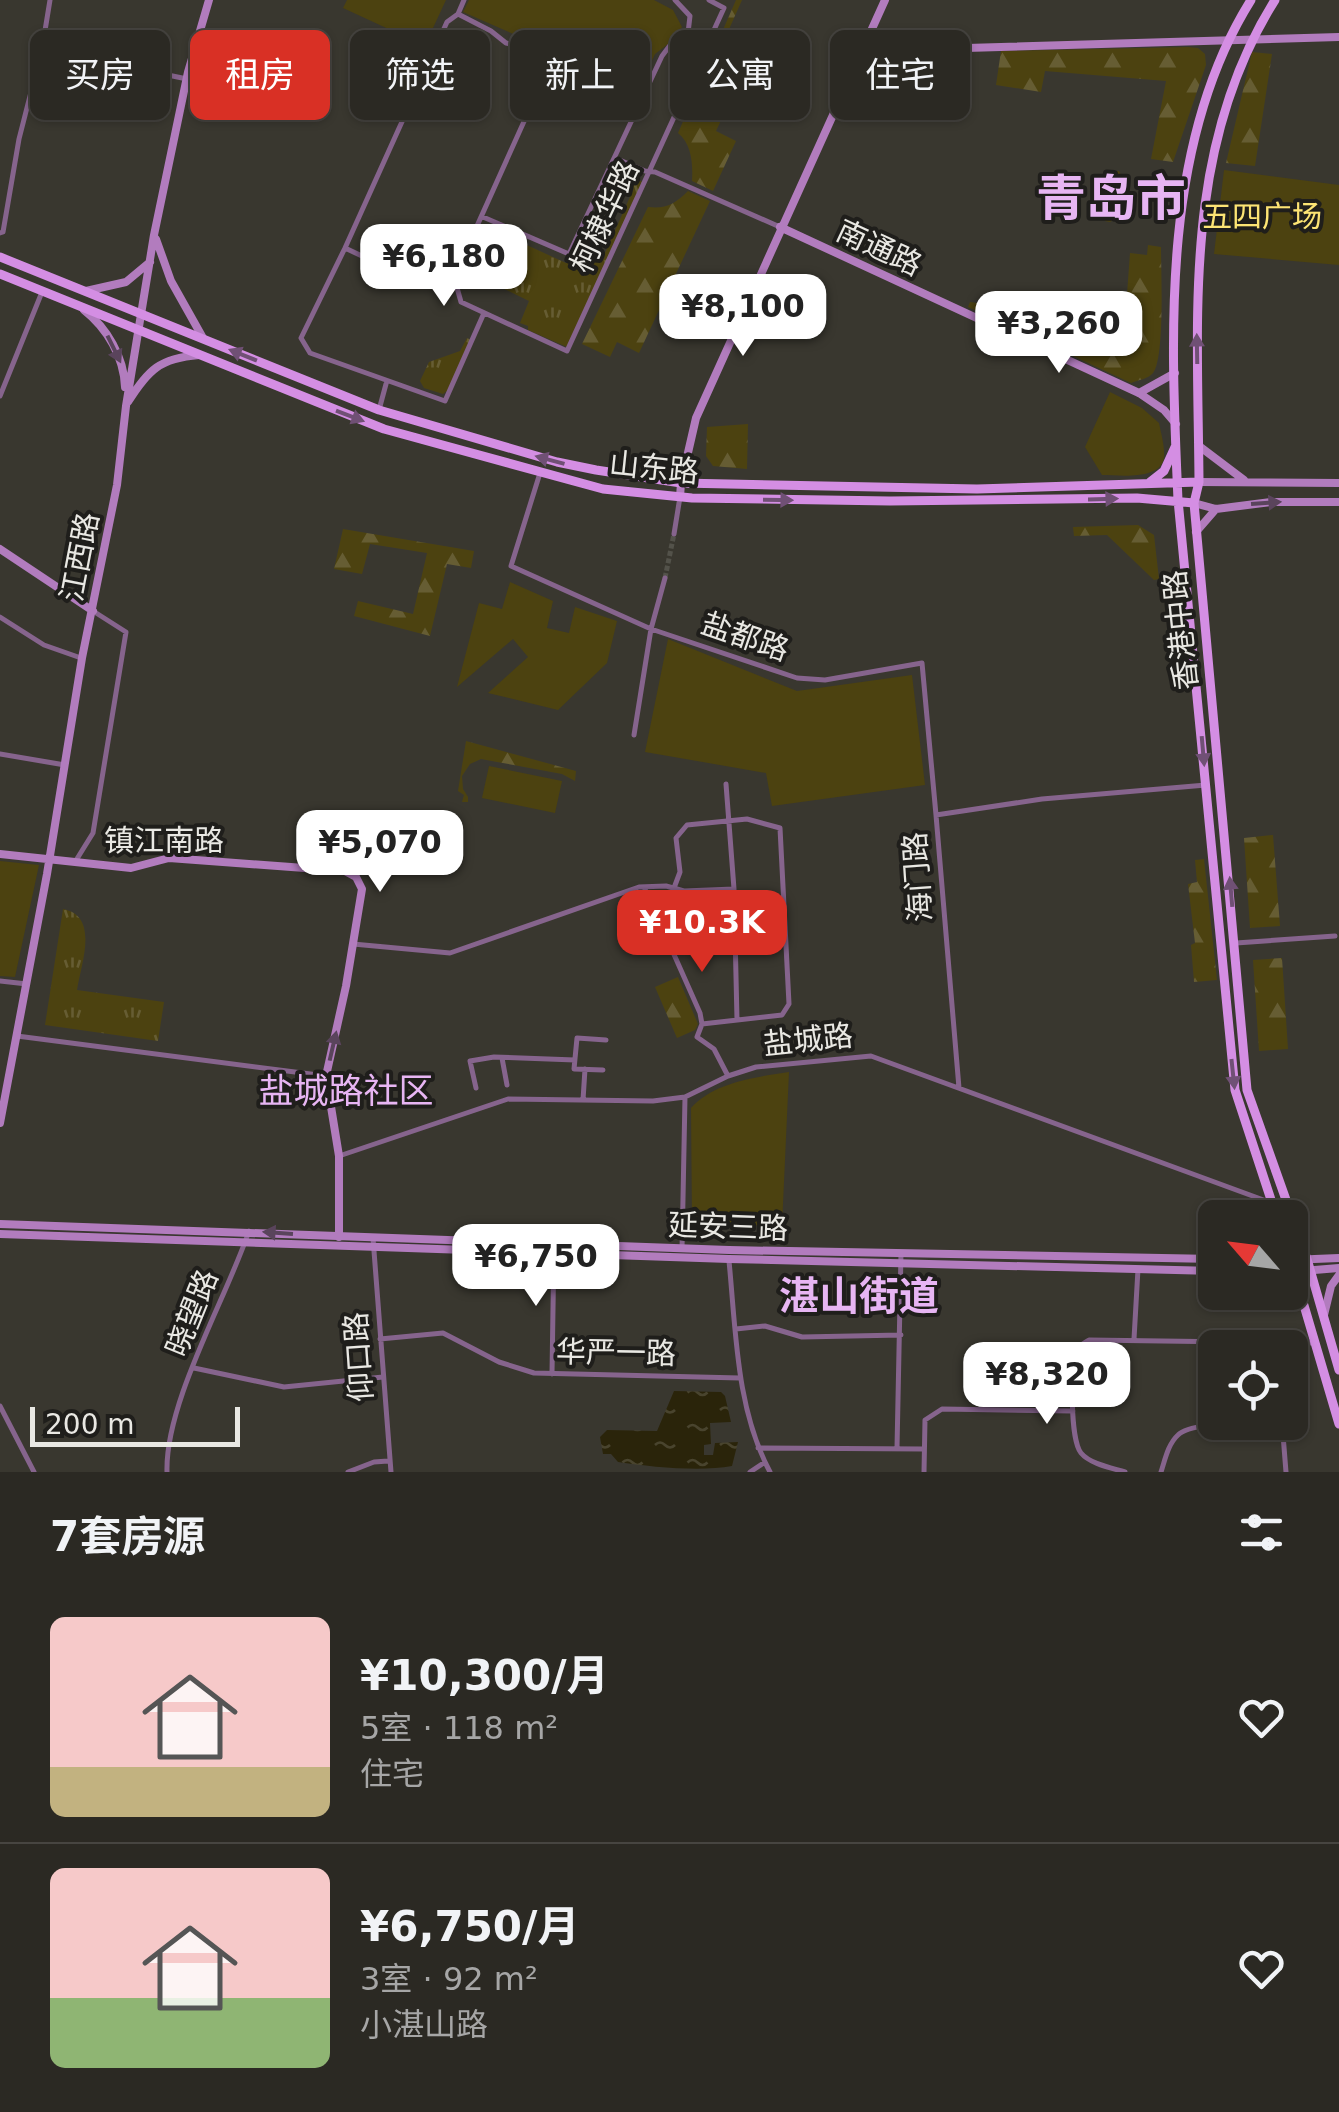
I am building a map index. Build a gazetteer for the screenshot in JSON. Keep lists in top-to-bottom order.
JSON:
{
  "streets": {
    "main road": [
      "南通路",
      "山东路",
      "江西路",
      "香港中路",
      "镇江南路",
      "延安三路"
    ],
    "street": [
      "柯棣华路",
      "盐都路",
      "海门路",
      "盐城路",
      "晓望路",
      "华严一路",
      "仰口路"
    ]
  },
  "crossings": [
    ["南通路", "香港中路"],
    ["山东路", "江西路"],
    ["山东路", "香港中路"],
    ["山东路", "盐都路"],
    ["江西路", "镇江南路"],
    ["香港中路", "海门路"],
    ["盐都路", "海门路"],
    ["镇江南路", "盐城路"],
    ["镇江南路", "延安三路"],
    ["海门路", "盐城路"],
    ["延安三路", "晓望路"],
    ["延安三路", "仰口路"],
    ["华严一路", "仰口路"]
  ],
  "districts": ["青岛市", "盐城路社区", "湛山街道"],
  "parks": ["五四广场"],
  "scale_bar": "200 m",
  "north": "top left",
  "page": {
    "chip": [
      "买房",
      "租房",
      "筛选",
      "新上",
      "公寓",
      "住宅"
    ],
    "price": [
      "¥6,180",
      "¥8,100",
      "¥3,260",
      "¥5,070",
      "¥10.3K",
      "¥6,750",
      "¥8,320"
    ],
    "scale": "200 m",
    "heading": "7套房源",
    "list": [
      {
        "name": "¥10,300/月",
        "note": "5室 · 118 m² · 住宅"
      },
      {
        "name": "¥6,750/月",
        "note": "3室 · 92 m² · 小湛山路"
      }
    ]
  }
}
